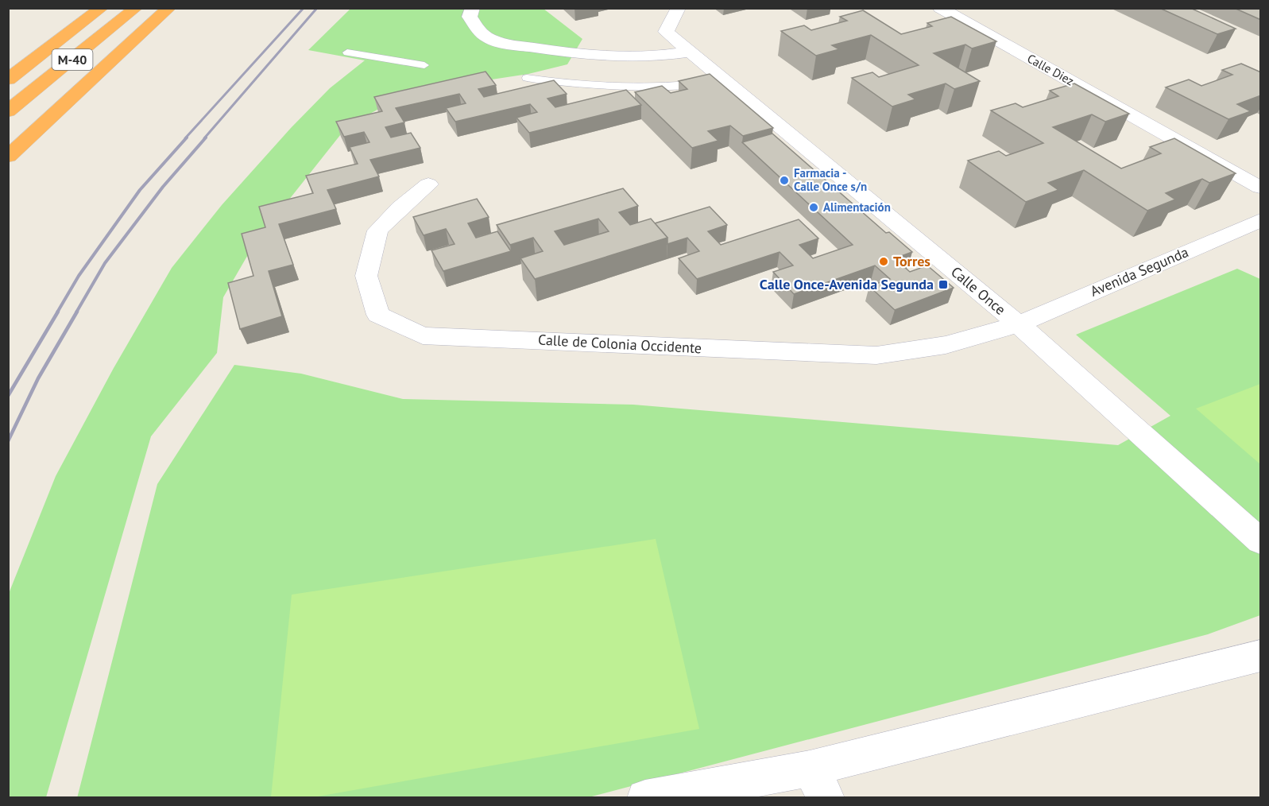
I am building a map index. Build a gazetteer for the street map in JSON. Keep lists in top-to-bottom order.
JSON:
{
  "streets": {
    "highway": ["M-40"],
    "street": [
      "Calle Diez",
      "Avenida Segunda",
      "Calle Once",
      "Calle de Colonia Occidente"
    ]
  },
  "crossings": [
    ["Avenida Segunda", "Calle Once"],
    ["Avenida Segunda", "Calle de Colonia Occidente"],
    ["Calle Once", "Calle de Colonia Occidente"]
  ],
  "places": {
    "other": ["Farmacia - Calle Once s/n", "Alimentación", "Torres"],
    "transit": ["Calle Once-Avenida Segunda"]
  }
}
